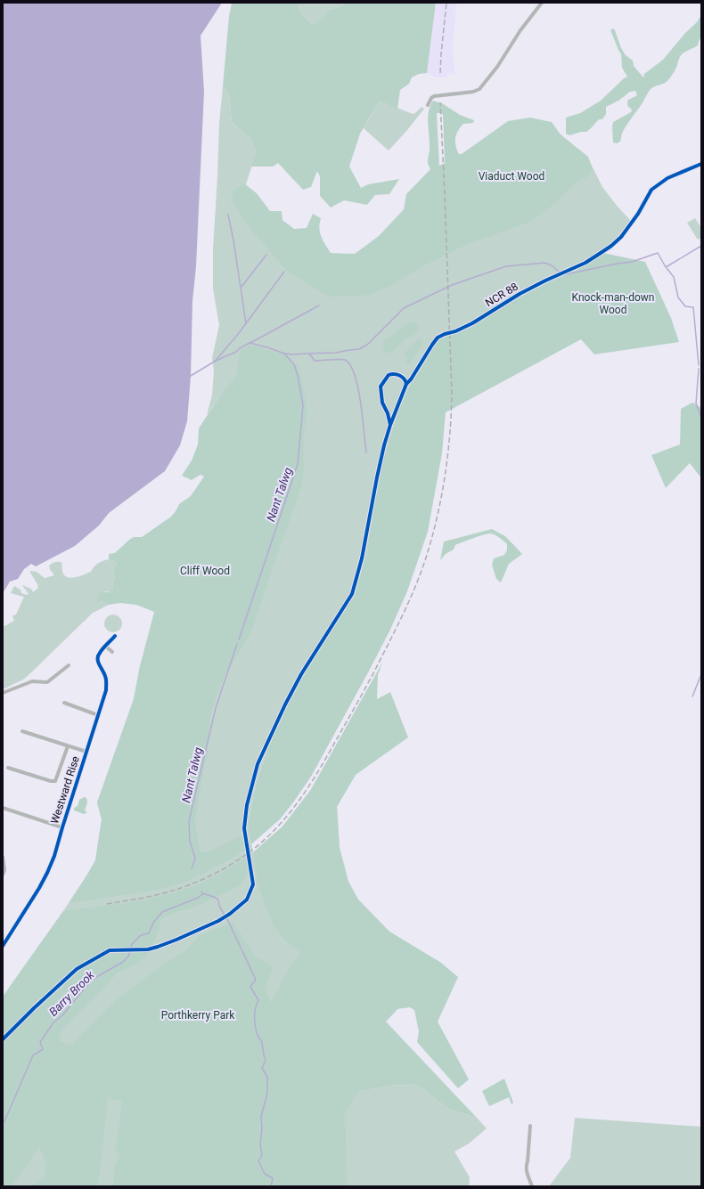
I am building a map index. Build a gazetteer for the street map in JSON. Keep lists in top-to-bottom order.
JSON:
{
  "streets": {
    "street": ["Westward Rise"],
    "cycle path": ["NCR 88"]
  },
  "water": ["Nant Talwg", "Barry Brook"],
  "parks": [
    "Viaduct Wood",
    "Knock-man-down Wood",
    "Cliff Wood",
    "Porthkerry Park"
  ]
}
